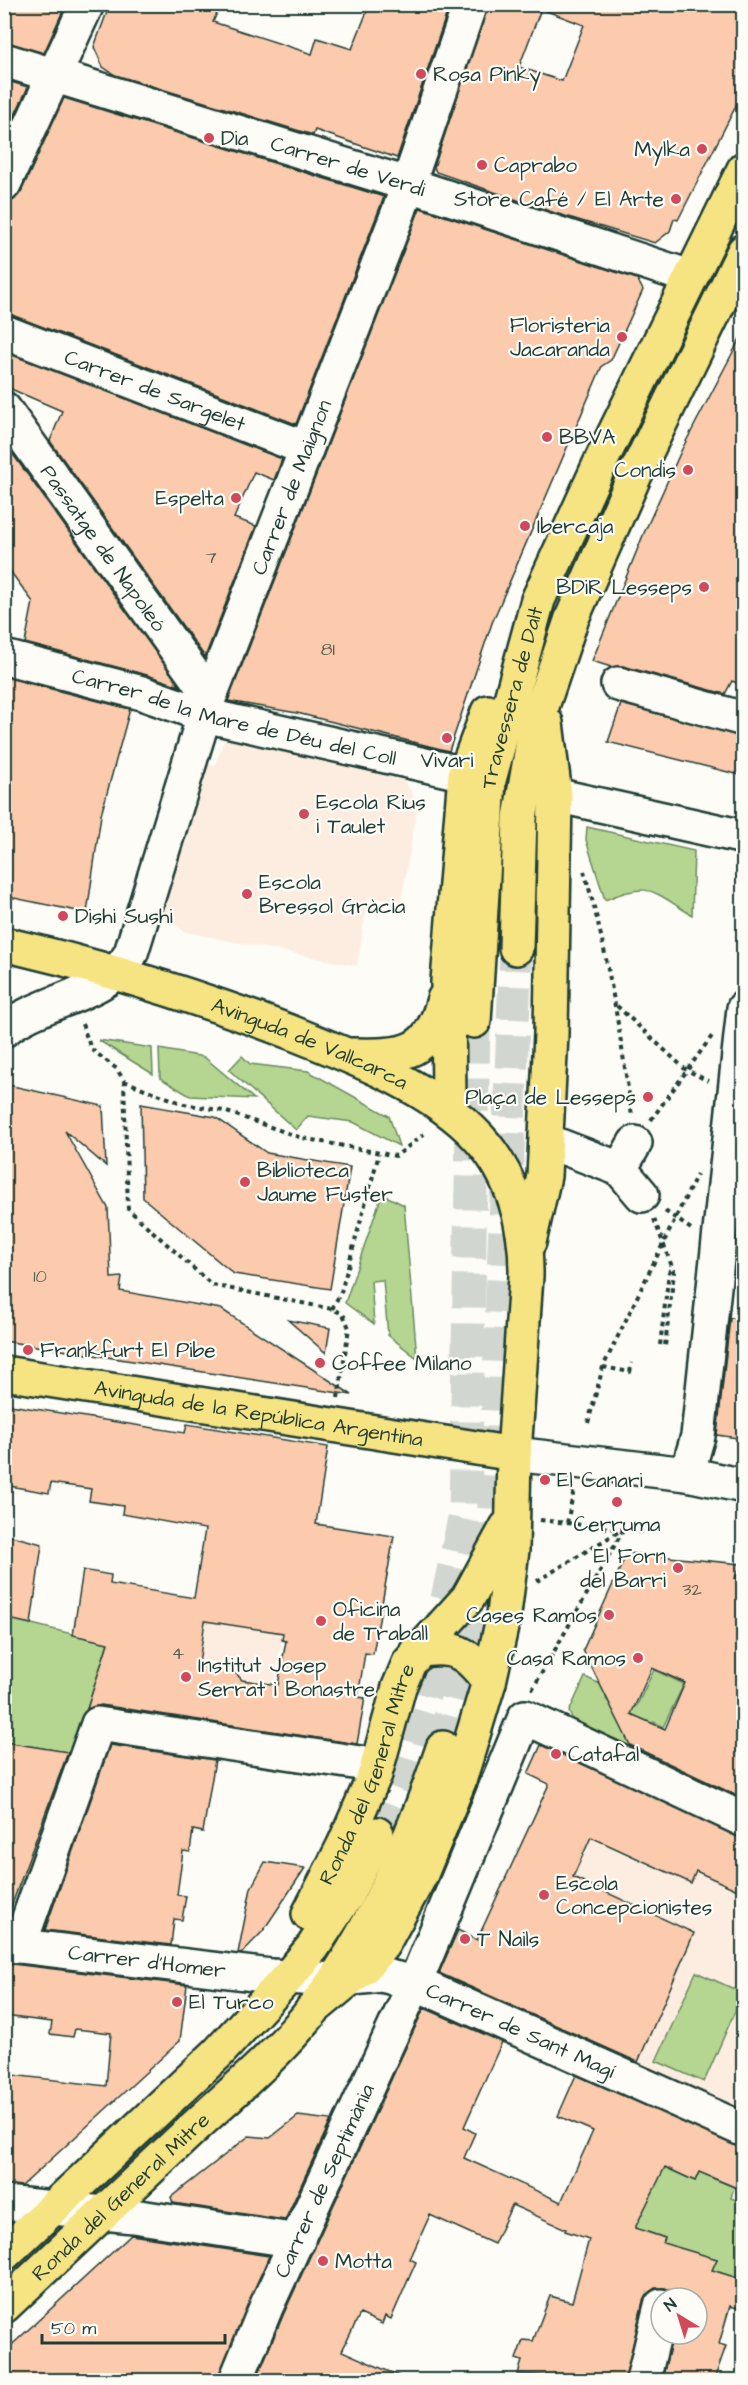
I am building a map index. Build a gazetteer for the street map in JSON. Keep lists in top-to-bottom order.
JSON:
{
  "streets": {
    "main road": [
      "Travessera de Dalt",
      "Avinguda de Vallcarca",
      "Avinguda de la República Argentina",
      "Ronda del General Mitre"
    ],
    "street": [
      "Carrer de Verdi",
      "Carrer de Sargelet",
      "Carrer de Maignon",
      "Passatge de Napoleó",
      "Carrer de la Mare de Déu del Coll",
      "Carrer d'Homer",
      "Carrer de Sant Magí",
      "Carrer de Septimània"
    ]
  },
  "crossings": [
    ["Carrer de Verdi", "Carrer de Maignon"],
    ["Carrer de Verdi", "Travessera de Dalt"],
    ["Carrer de Sargelet", "Carrer de Maignon"],
    ["Carrer de Maignon", "Passatge de Napoleó"],
    ["Carrer de Maignon", "Carrer de la Mare de Déu del Coll"],
    ["Carrer de Maignon", "Avinguda de Vallcarca"],
    ["Passatge de Napoleó", "Carrer de la Mare de Déu del Coll"],
    ["Travessera de Dalt", "Carrer de la Mare de Déu del Coll"],
    ["Avinguda de la República Argentina", "Ronda del General Mitre"],
    ["Ronda del General Mitre", "Carrer d'Homer"],
    ["Ronda del General Mitre", "Carrer de Sant Magí"],
    ["Carrer d'Homer", "Carrer de Sant Magí"],
    ["Carrer de Sant Magí", "Carrer de Septimània"]
  ],
  "places": [
    "Rosa Pinky",
    "Dia",
    "Mylka",
    "Caprabo",
    "Store Café / El Arte",
    "Floristeria Jacaranda",
    "BBVA",
    "Condis",
    "Espelta",
    "Ibercaja",
    "BDiR Lesseps",
    "Vivari",
    "Escola Rius i Taulet",
    "Escola Bressol Gràcia",
    "Dishi Sushi",
    "Plaça de Lesseps",
    "Biblioteca Jaume Fuster",
    "Frankfurt El Pibe",
    "Coffee Milano",
    "El Canari",
    "Cerruma",
    "El Forn del Barri",
    "Cases Ramos",
    "Oficina de Traball",
    "Casa Ramos",
    "Institut Josep Serrat i Bonastre",
    "Catafal",
    "Escola Concepcionistes",
    "T Nails",
    "El Turco",
    "Motta"
  ],
  "house_numbers": [
    "7",
    "8I",
    "10",
    "32",
    "4"
  ],
  "scale_bar": "50 m",
  "north": "top left"
}
